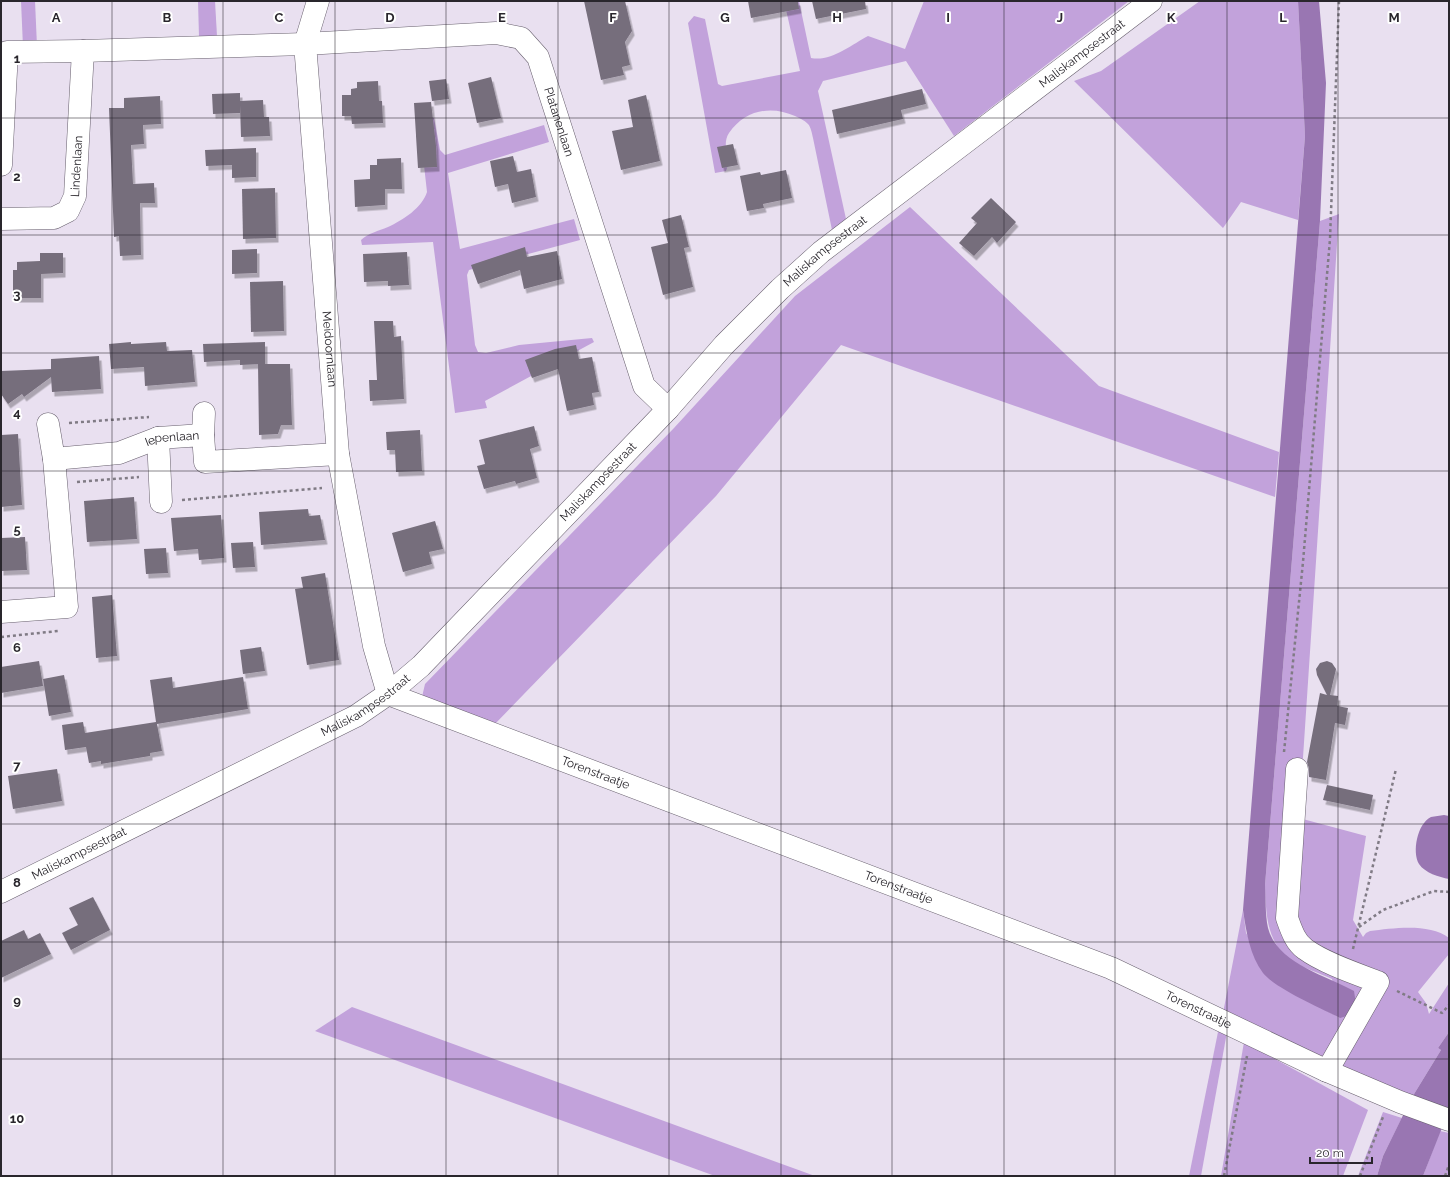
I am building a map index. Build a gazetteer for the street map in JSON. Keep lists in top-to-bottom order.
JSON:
{
  "streets": {
    "street": [
      "Maliskampsestraat",
      "Platanenlaan",
      "Lindenlaan",
      "Meidoornlaan",
      "Iepenlaan",
      "Torenstraatje"
    ]
  },
  "crossings": [
    ["Maliskampsestraat", "Platanenlaan"],
    ["Maliskampsestraat", "Meidoornlaan"],
    ["Maliskampsestraat", "Torenstraatje"],
    ["Platanenlaan", "Meidoornlaan"],
    ["Meidoornlaan", "Iepenlaan"],
    ["Meidoornlaan", "Torenstraatje"]
  ],
  "scale_bar": "20 m",
  "grid": {
    "columns": [
      "A",
      "B",
      "C",
      "D",
      "E",
      "F",
      "G",
      "H",
      "I",
      "J",
      "K",
      "L",
      "M"
    ],
    "rows": [
      "1",
      "2",
      "3",
      "4",
      "5",
      "6",
      "7",
      "8",
      "9",
      "10"
    ]
  }
}
